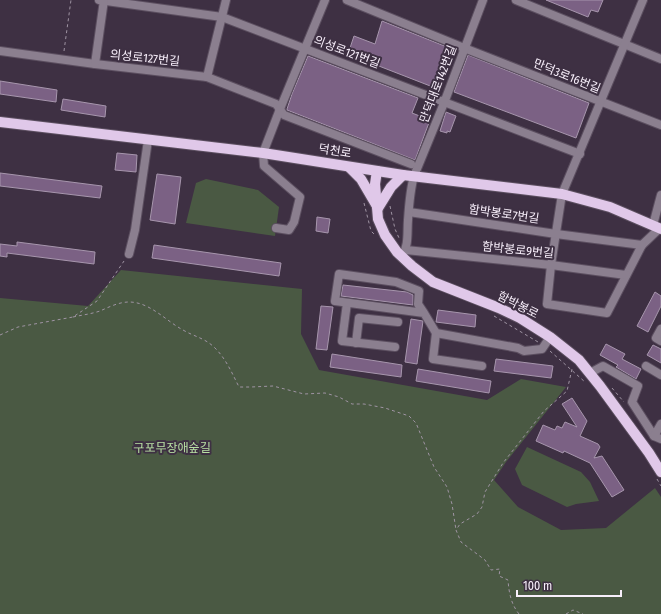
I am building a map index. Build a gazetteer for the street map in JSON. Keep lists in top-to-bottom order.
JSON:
{
  "streets": {
    "main road": ["덕천로", "함박봉로"],
    "street": [
      "의성로121번길",
      "의성로127번길",
      "만덕3로16번길",
      "만덕대로142번길",
      "함박봉로7번길",
      "함박봉로9번길"
    ]
  },
  "crossings": [
    ["의성로121번길", "만덕대로142번길"],
    ["만덕3로16번길", "만덕대로142번길"],
    ["만덕대로142번길", "덕천로"],
    ["만덕대로142번길", "함박봉로7번길"],
    ["덕천로", "함박봉로"],
    ["함박봉로9번길", "함박봉로"]
  ],
  "parks": ["구포무장애숲길"],
  "scale_bar": "100 m"
}
